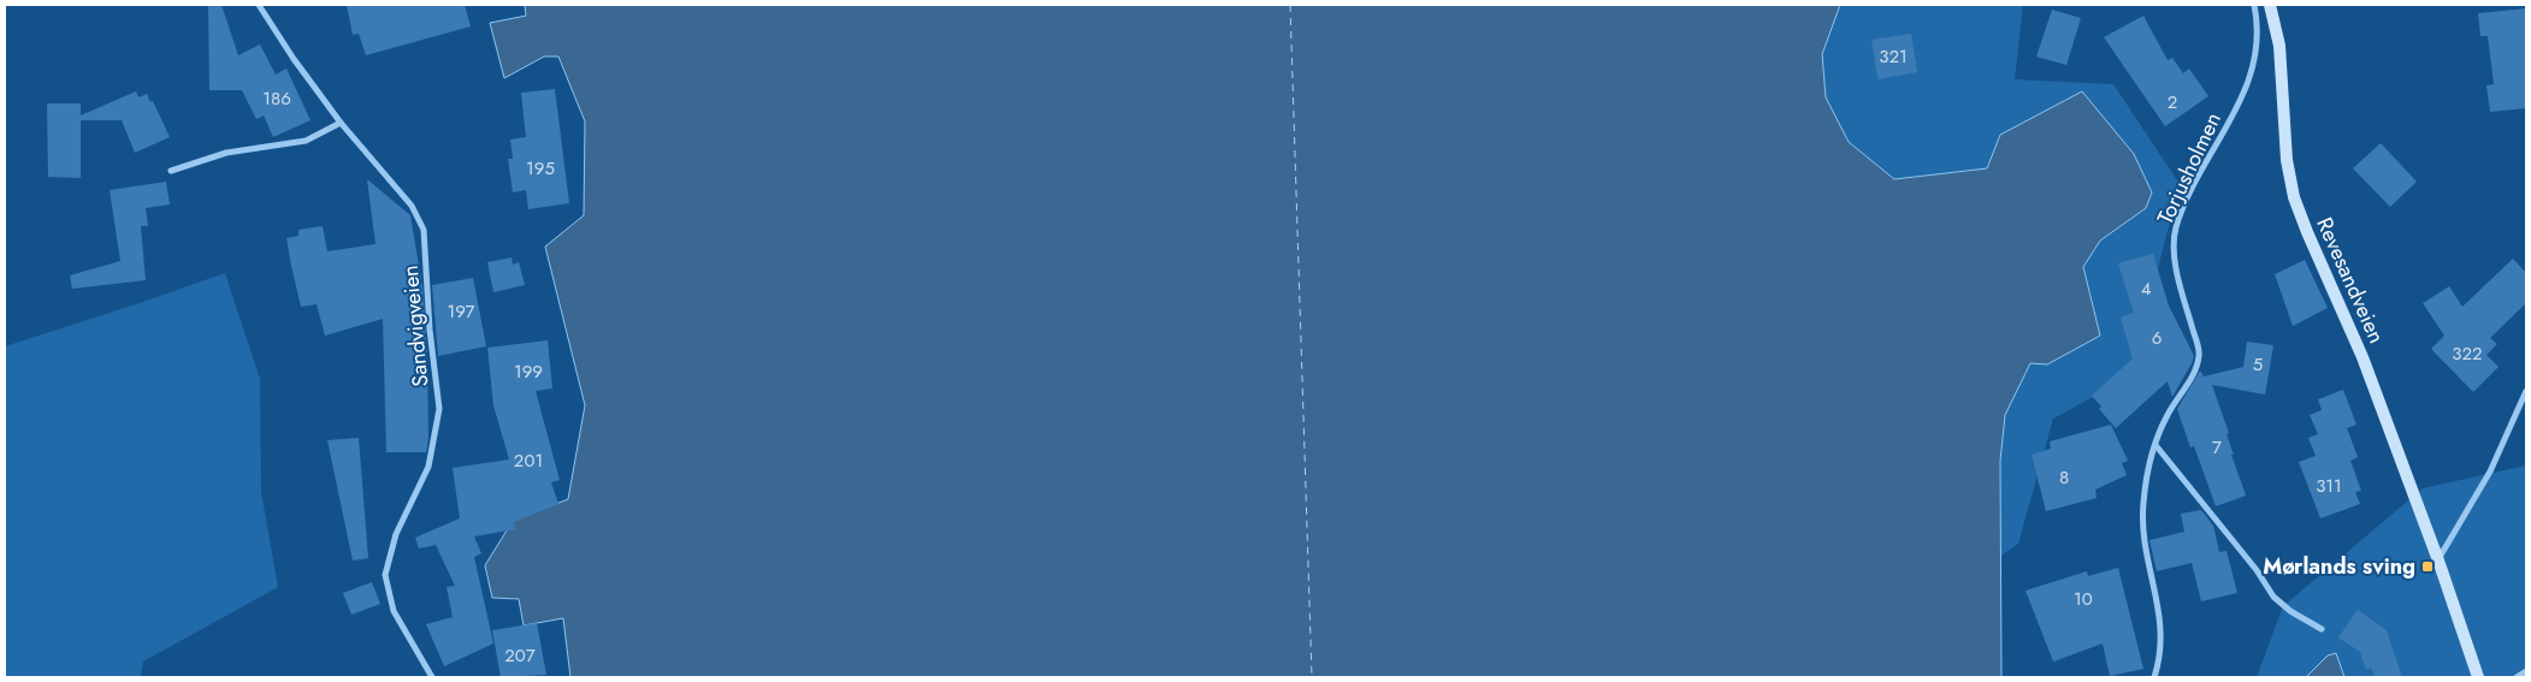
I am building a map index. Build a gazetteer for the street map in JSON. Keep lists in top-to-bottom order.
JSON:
{
  "streets": {
    "main road": ["Revesandveien"],
    "street": ["Torjusholmen", "Sandvigveien"]
  },
  "places": {
    "transit": ["Mørlands sving"]
  },
  "house_numbers": [
    "321",
    "186",
    "2",
    "195",
    "4",
    "197",
    "6",
    "322",
    "5",
    "199",
    "7",
    "201",
    "8",
    "311",
    "10",
    "207"
  ]
}
